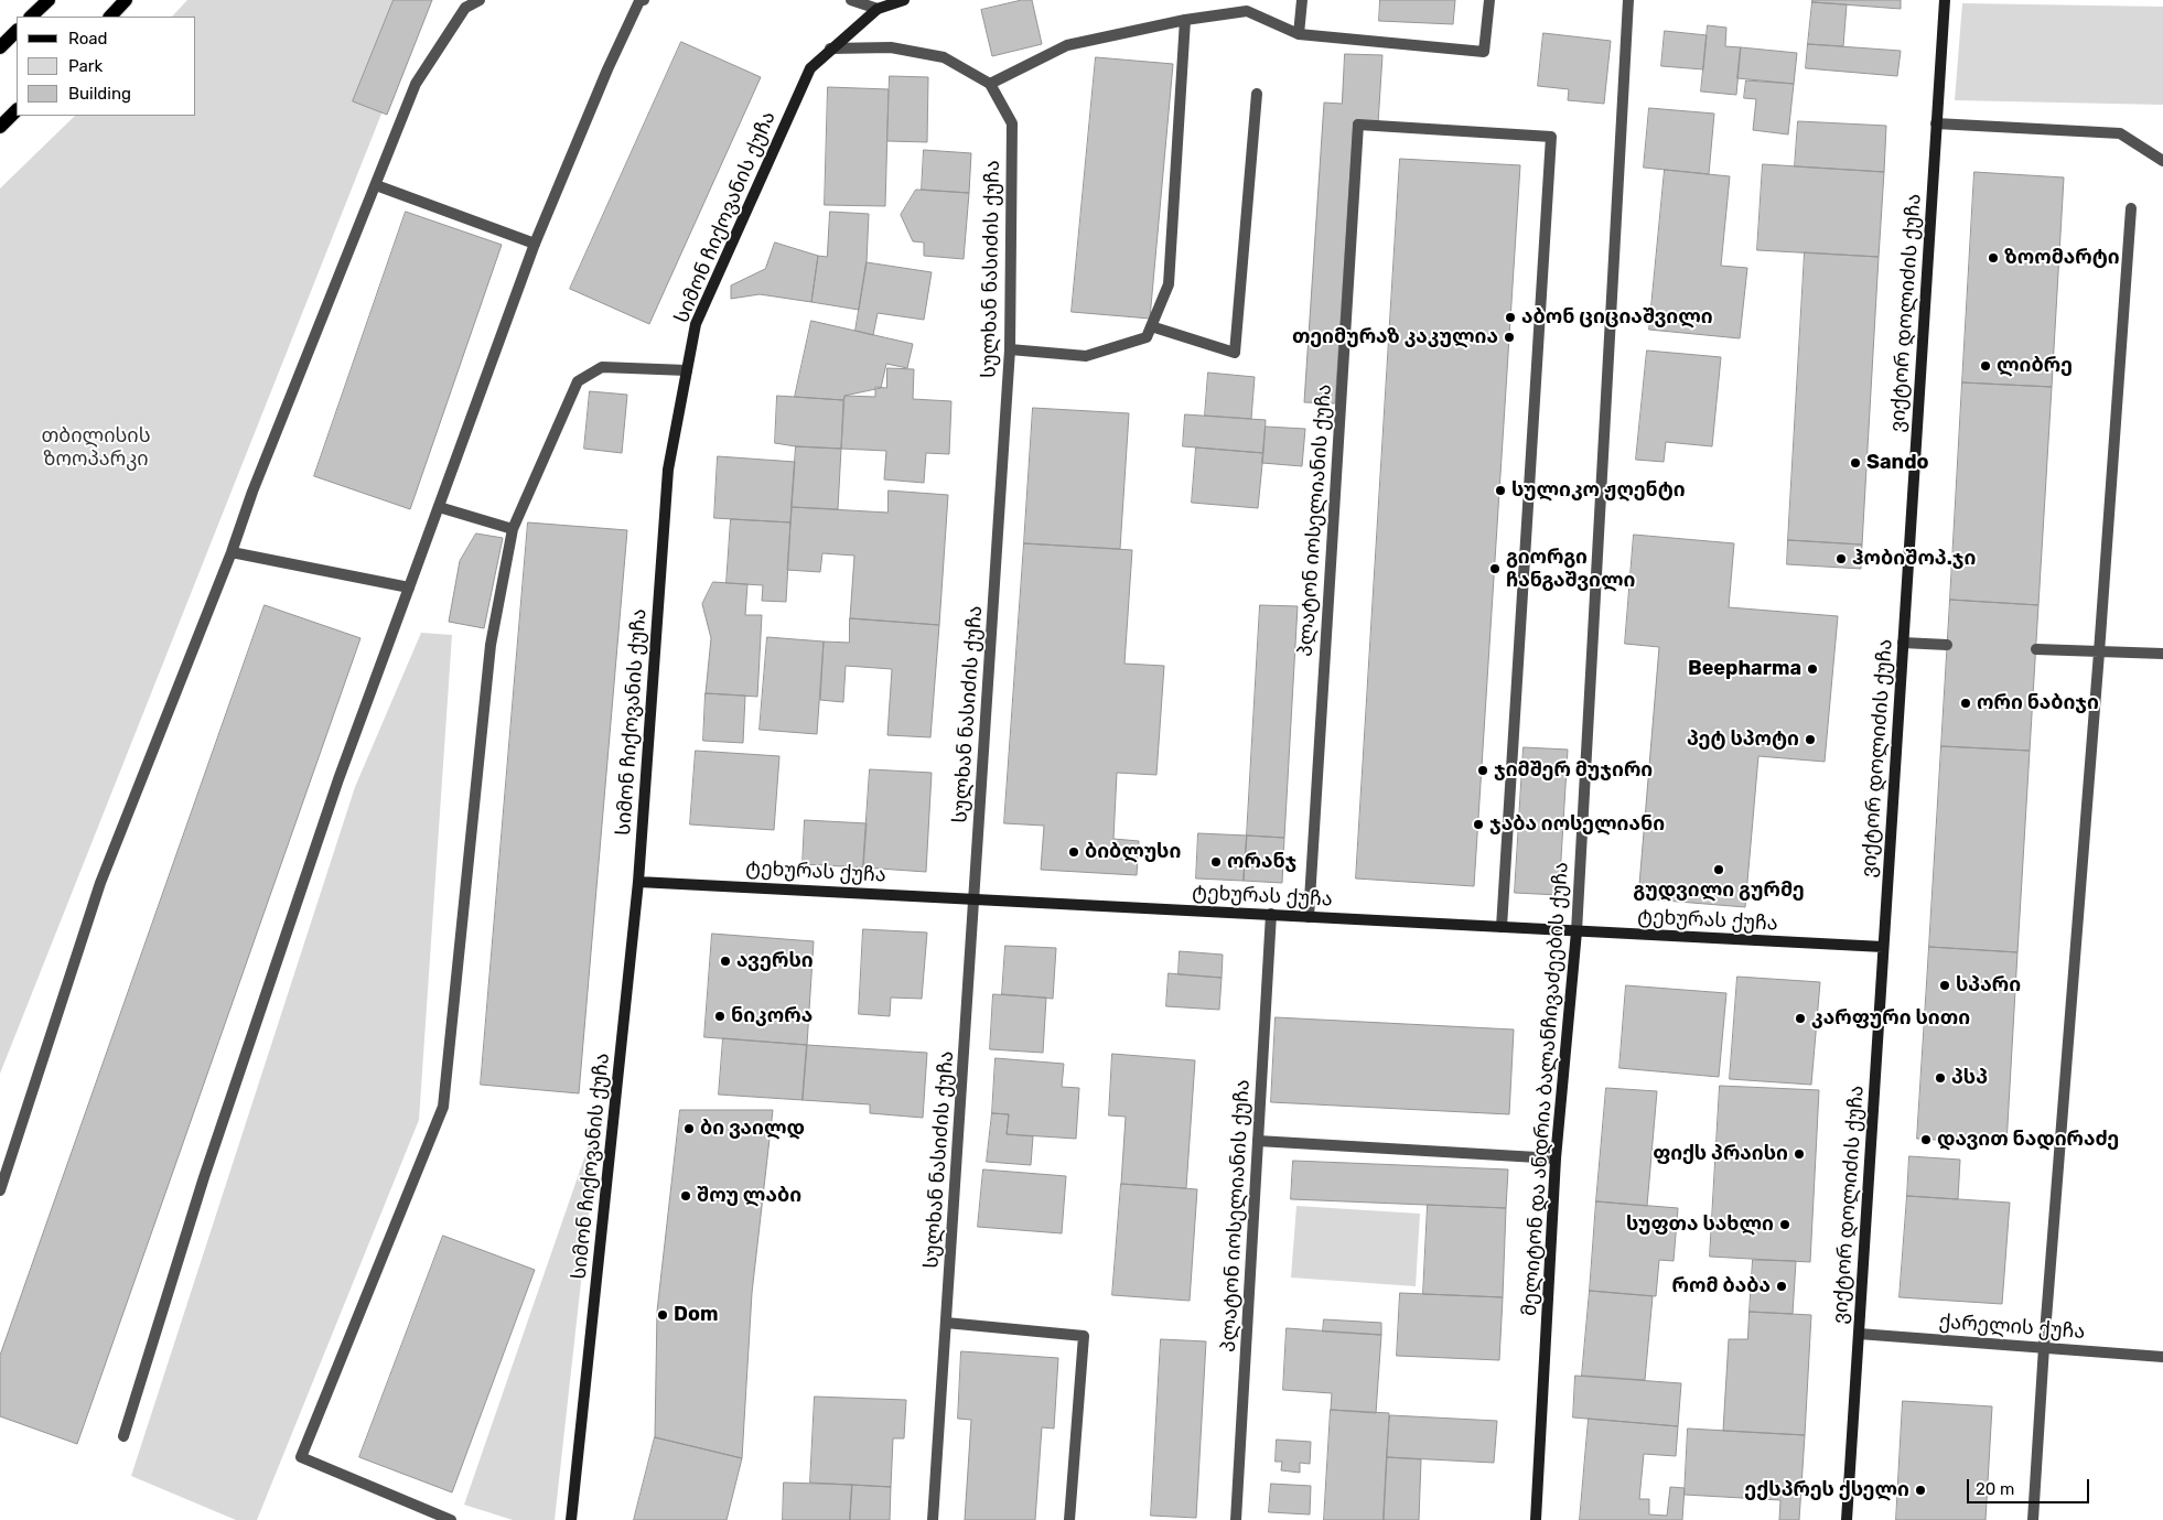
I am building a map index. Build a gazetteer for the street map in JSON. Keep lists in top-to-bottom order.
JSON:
{
  "streets": {
    "street": [
      "სიმონ ჩიქოვანის ქუჩა",
      "სულხან ნასიძის ქუჩა",
      "ვიქტორ დოლიძის ქუჩა",
      "პლატონ იოსელიანის ქუჩა",
      "ტეხურას ქუჩა",
      "მელიტონ და ანდრია ბალანჩივაძეების ქუჩა",
      "ქარელის ქუჩა"
    ]
  },
  "crossings": [
    ["სიმონ ჩიქოვანის ქუჩა", "ტეხურას ქუჩა"],
    ["სულხან ნასიძის ქუჩა", "ტეხურას ქუჩა"],
    ["ვიქტორ დოლიძის ქუჩა", "ტეხურას ქუჩა"],
    ["ვიქტორ დოლიძის ქუჩა", "ქარელის ქუჩა"],
    ["პლატონ იოსელიანის ქუჩა", "ტეხურას ქუჩა"],
    ["ტეხურას ქუჩა", "მელიტონ და ანდრია ბალანჩივაძეების ქუჩა"]
  ],
  "parks": ["თბილისის ზოოპარკი"],
  "places": [
    "ზოომარტი",
    "აბონ ციციაშვილი",
    "თეიმურაზ კაკულია",
    "ლიბრე",
    "Sando",
    "სულიკო ჟღენტი",
    "ჰობიშოპ.ჯი",
    "გიორგი ჩანგაშვილი",
    "Beepharma",
    "ორი ნაბიჯი",
    "პეტ სპოტი",
    "ჯიმშერ მუჯირი",
    "ჯაბა იოსელიანი",
    "ბიბლუსი",
    "ორანჯ",
    "გუდვილი გურმე",
    "ავერსი",
    "სპარი",
    "ნიკორა",
    "კარფური სითი",
    "პსპ",
    "ბი ვაილდ",
    "დავით ნადირაძე",
    "ფიქს პრაისი",
    "შოუ ლაბი",
    "სუფთა სახლი",
    "რომ ბაბა",
    "Dom",
    "ექსპრეს ქსელი"
  ],
  "legend": ["Road", "Park", "Building"],
  "scale_bar": "20 m"
}
